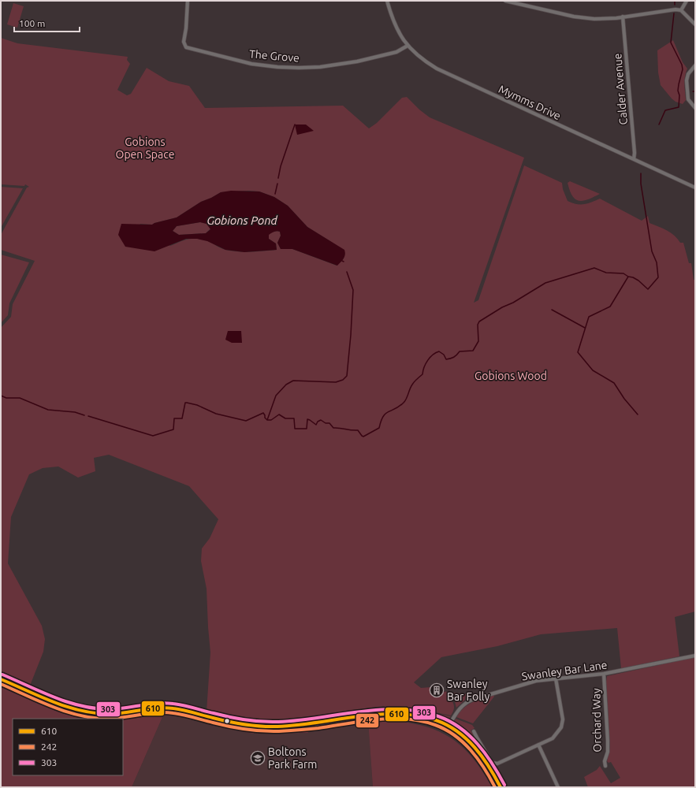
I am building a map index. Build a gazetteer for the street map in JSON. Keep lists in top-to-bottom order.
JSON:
{
  "streets": {
    "street": [
      "The Grove",
      "Calder Avenue",
      "Mymms Drive",
      "Swanley Bar Lane",
      "Orchard Way"
    ]
  },
  "crossings": [
    ["The Grove", "Mymms Drive"],
    ["Calder Avenue", "Mymms Drive"],
    ["Swanley Bar Lane", "Orchard Way"]
  ],
  "water": ["Gobions Pond"],
  "parks": ["Gobions Open Space", "Gobions Wood"],
  "places": {
    "building": ["Swanley Bar Folly"],
    "school or university": ["Boltons Park Farm"]
  },
  "lines": ["transit line 303", "transit line 610", "transit line 242"],
  "legend": ["610", "242", "303"],
  "scale_bar": "100 m"
}
